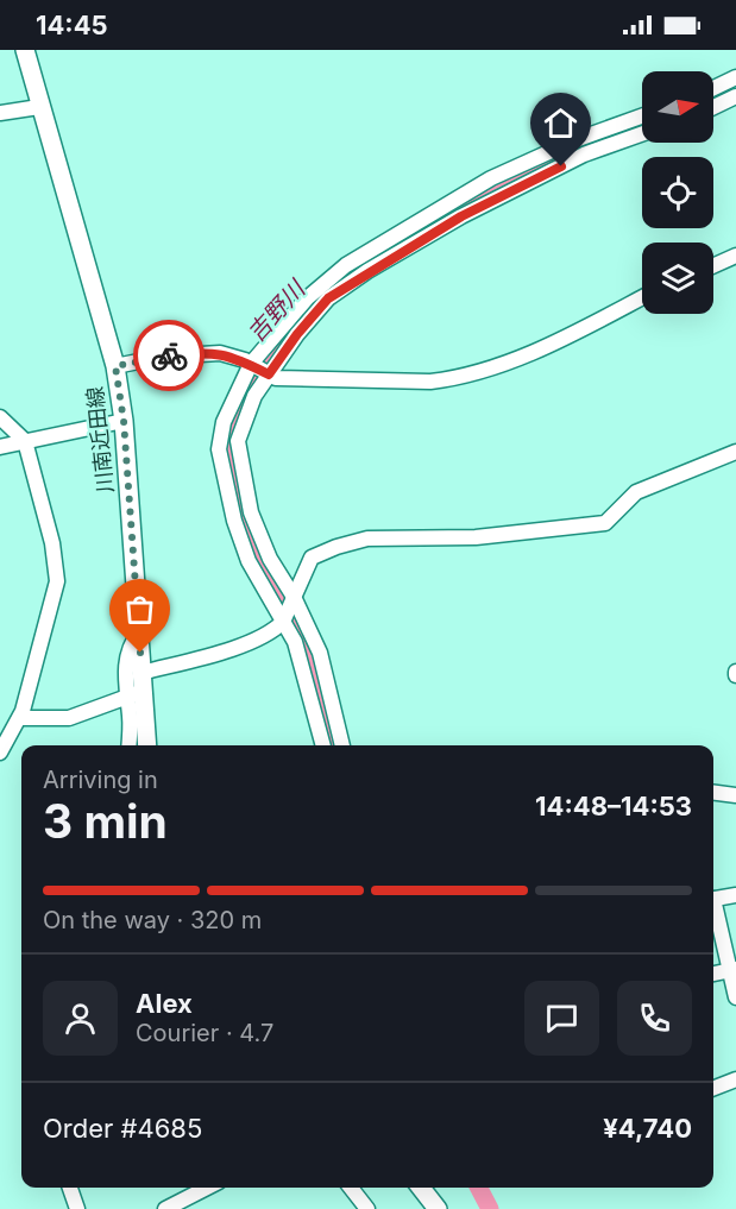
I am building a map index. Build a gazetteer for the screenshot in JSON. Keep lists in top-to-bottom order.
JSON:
{
  "streets": {
    "main road": ["川南近田線"]
  },
  "water": ["吉野川"],
  "north": "right",
  "page": {
    "status": "14:45",
    "heading": ["3 min", "Arriving in", "14:48–14:53"],
    "panel": [
      "Alex",
      "Courier · 4.7",
      "Order #4685",
      "¥4,740"
    ],
    "bar": "On the way · 320 m"
  }
}
